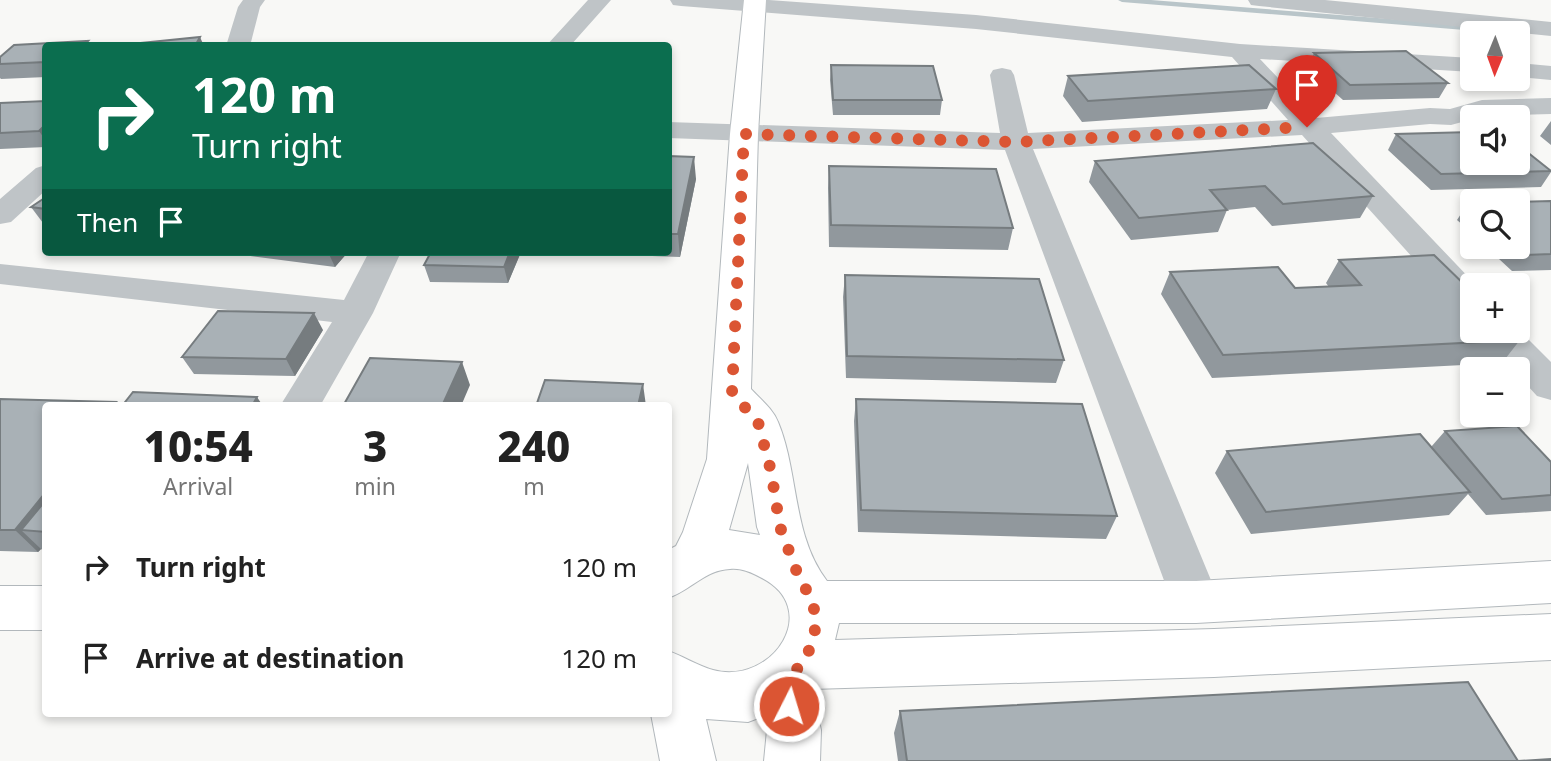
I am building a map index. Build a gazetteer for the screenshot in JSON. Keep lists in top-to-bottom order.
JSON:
{
  "north": "bottom",
  "page": {
    "map_buttons": ["+", "−"],
    "turn": ["120 m", "Turn right"],
    "then": "Then",
    "eta": [
      "10:54",
      "Arrival",
      "3",
      "min",
      "240",
      "m"
    ],
    "list": [
      {
        "name": "Turn right",
        "value": "120 m"
      },
      {
        "name": "Arrive at destination",
        "value": "120 m"
      }
    ]
  }
}
